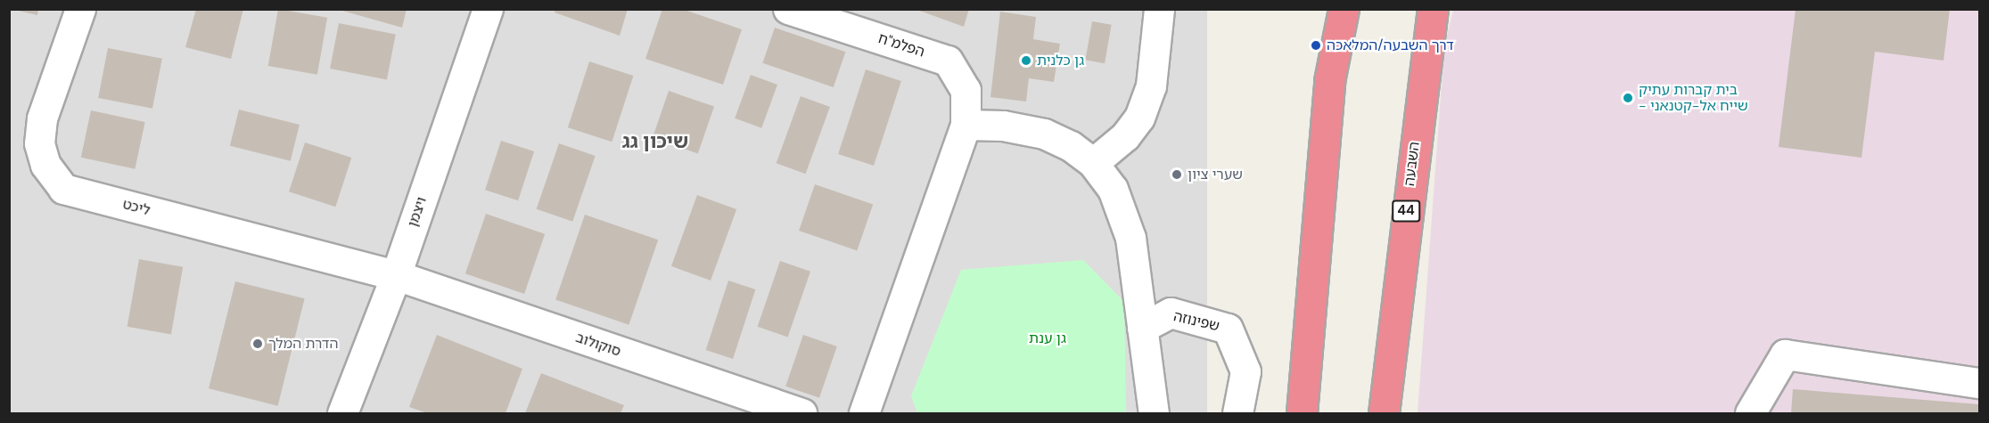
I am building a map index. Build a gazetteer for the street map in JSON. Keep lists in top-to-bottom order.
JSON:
{
  "streets": {
    "highway": ["השבעה", "44"],
    "street": [
      "הפלמ\"ח",
      "ליכט",
      "ויצמן",
      "שפינוזה",
      "סוקולוב"
    ]
  },
  "crossings": [
    ["ליכט", "ויצמן"],
    ["ליכט", "סוקולוב"],
    ["ויצמן", "סוקולוב"]
  ],
  "districts": ["שיכון גג"],
  "parks": ["גן ענת"],
  "places": [
    "דרך השבעה/המלאכה",
    "גן כלנית",
    "בית קברות עתיק - שייח אל-קטנאני",
    "שערי ציון",
    "הדרת המלך"
  ]
}
